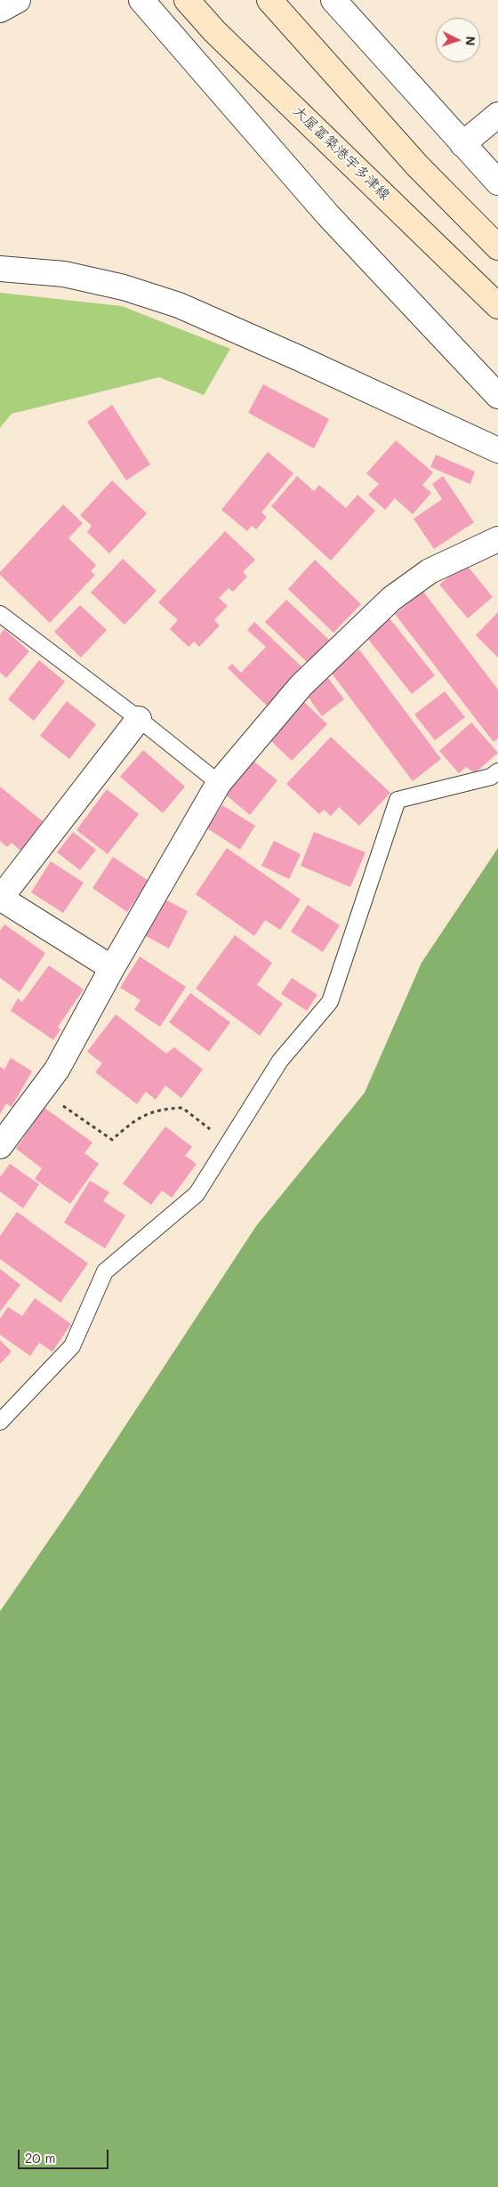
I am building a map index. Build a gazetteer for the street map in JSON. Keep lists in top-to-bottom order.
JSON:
{
  "streets": {
    "main road": ["大屋冨築港宇多津線"]
  },
  "scale_bar": "20 m",
  "north": "right"
}
